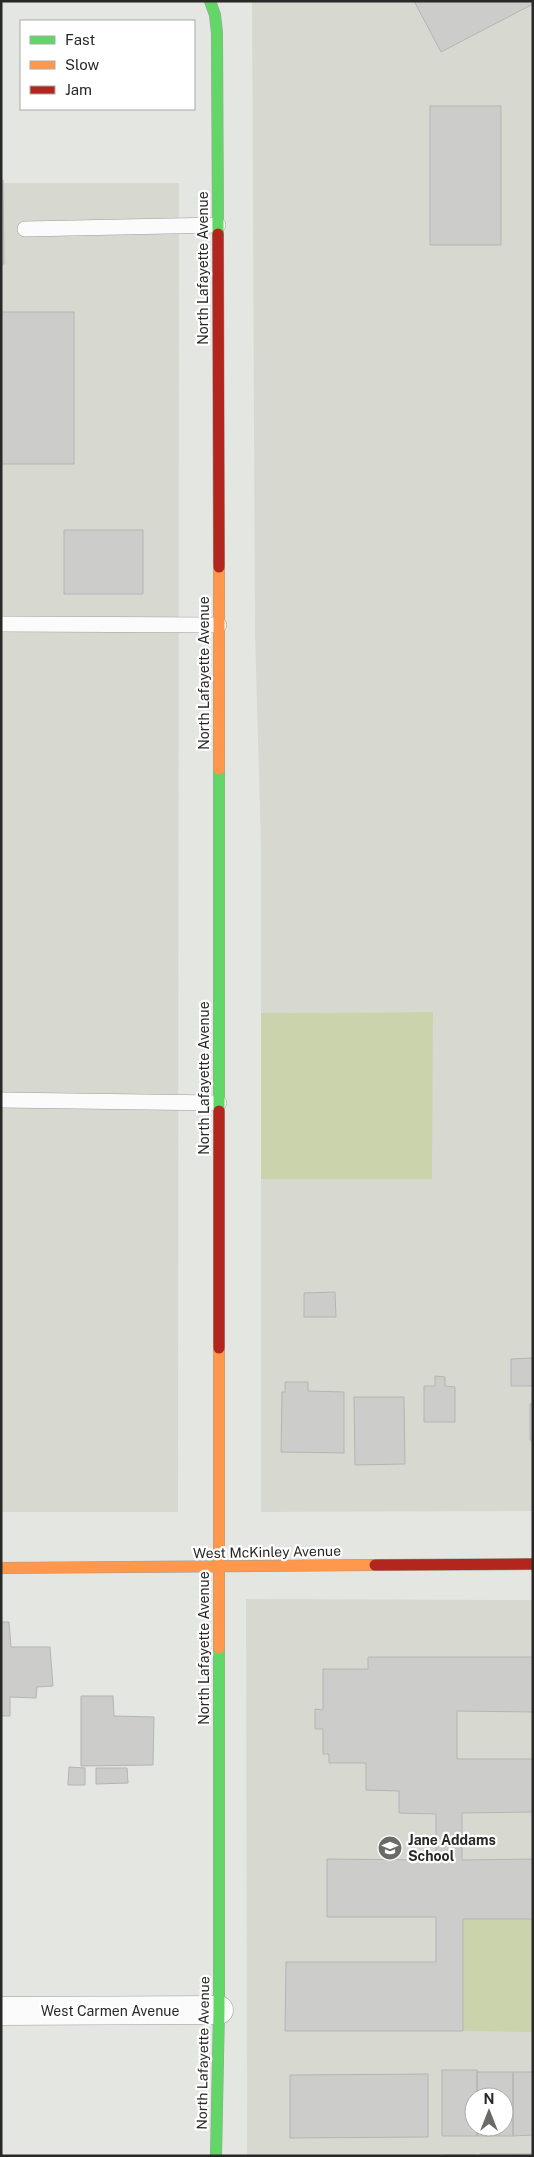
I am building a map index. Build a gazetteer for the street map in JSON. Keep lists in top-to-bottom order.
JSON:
{
  "streets": {
    "street": ["North Lafayette Avenue", "West McKinley Avenue", "West Carmen Avenue"]
  },
  "crossings": [
    ["North Lafayette Avenue", "West McKinley Avenue"],
    ["North Lafayette Avenue", "West Carmen Avenue"]
  ],
  "places": {
    "school or university": ["Jane Addams School"]
  },
  "legend": ["Fast", "Slow", "Jam"],
  "north": "top"
}
